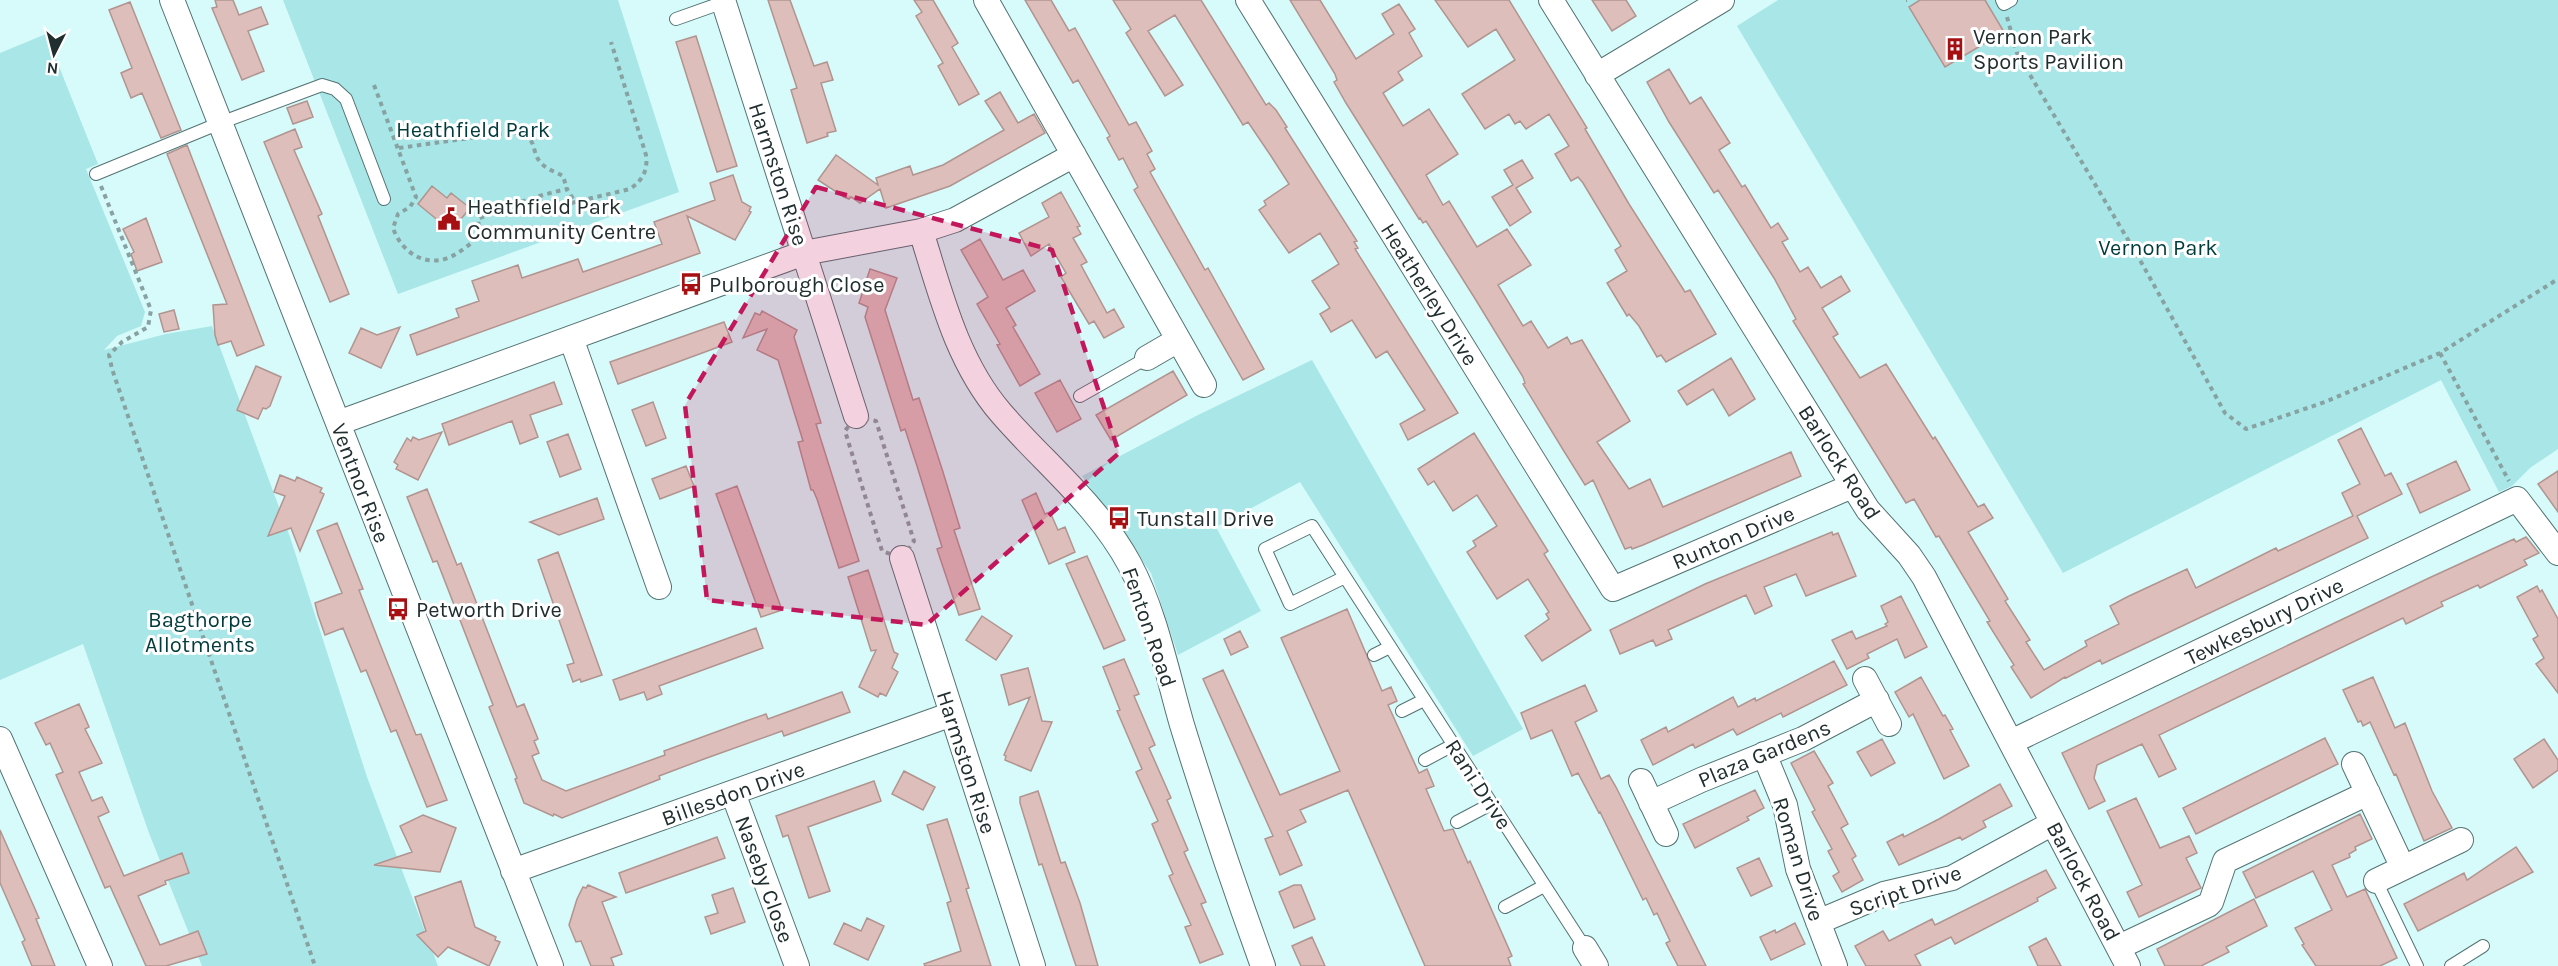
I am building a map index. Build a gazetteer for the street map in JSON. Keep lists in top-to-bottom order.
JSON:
{
  "streets": {
    "street": [
      "Harmston Rise",
      "Heatherley Drive",
      "Barlock Road",
      "Ventnor Rise",
      "Runton Drive",
      "Tewkesbury Drive",
      "Fenton Road",
      "Plaza Gardens",
      "Billesdon Drive",
      "Roman Drive",
      "Naseby Close",
      "Script Drive"
    ],
    "lane": ["Rani Drive"]
  },
  "crossings": [
    ["Harmston Rise", "Billesdon Drive"],
    ["Heatherley Drive", "Runton Drive"],
    ["Barlock Road", "Runton Drive"],
    ["Barlock Road", "Tewkesbury Drive"],
    ["Barlock Road", "Script Drive"],
    ["Ventnor Rise", "Billesdon Drive"],
    ["Plaza Gardens", "Roman Drive"],
    ["Billesdon Drive", "Naseby Close"],
    ["Roman Drive", "Script Drive"]
  ],
  "parks": ["Heathfield Park", "Vernon Park", "Bagthorpe Allotments"],
  "places": {
    "building": ["Vernon Park Sports Pavilion"],
    "public building": ["Heathfield Park Community Centre"],
    "bus stop": ["Pulborough Close", "Tunstall Drive", "Petworth Drive"]
  },
  "north": "bottom"
}
